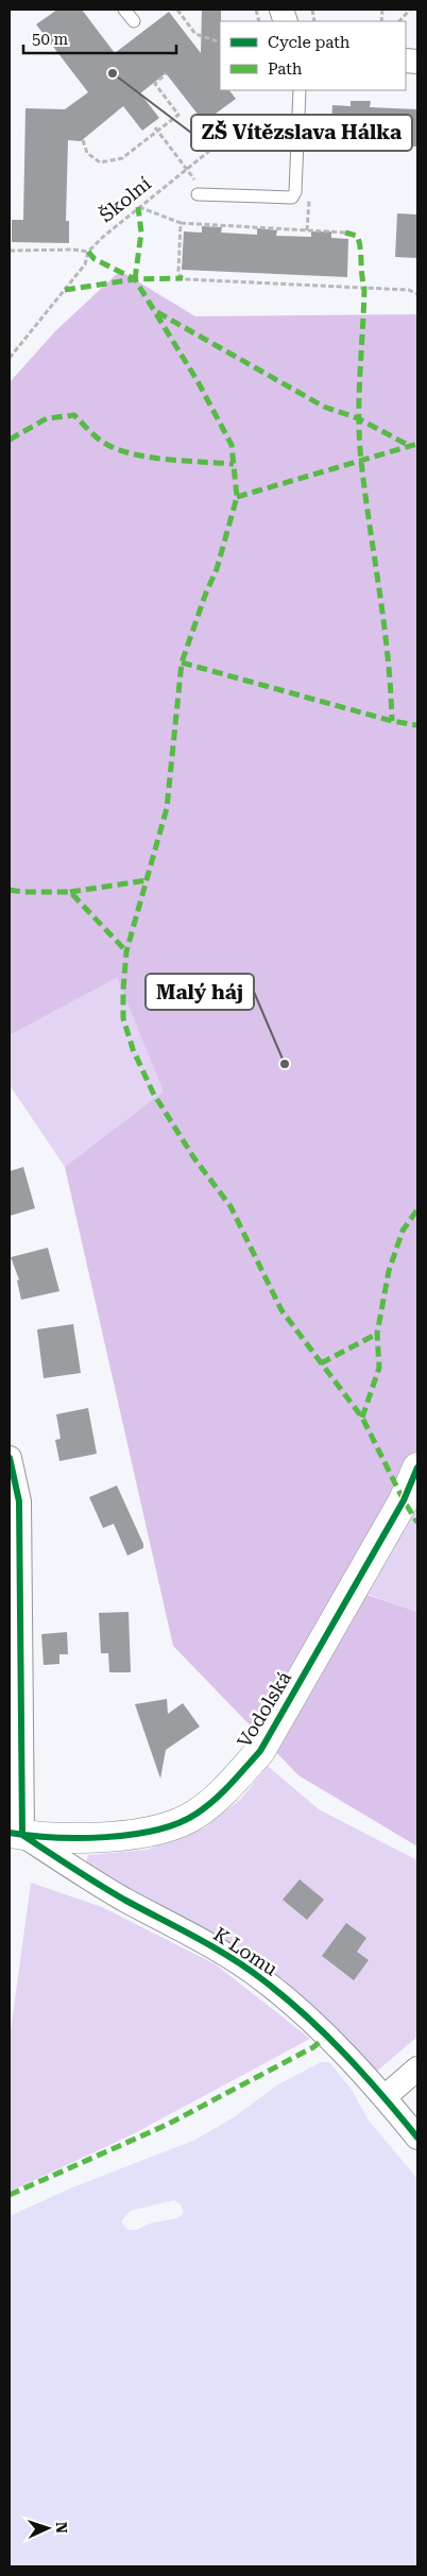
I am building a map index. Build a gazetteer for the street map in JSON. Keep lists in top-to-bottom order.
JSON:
{
  "streets": {
    "street": ["Vodolská", "K Lomu"],
    "path": ["Školní"]
  },
  "crossings": [
    ["Vodolská", "K Lomu"]
  ],
  "places": ["ZŠ Vítězslava Hálka", "Malý háj"],
  "legend": ["Cycle path", "Path"],
  "scale_bar": "50 m",
  "north": "right"
}
